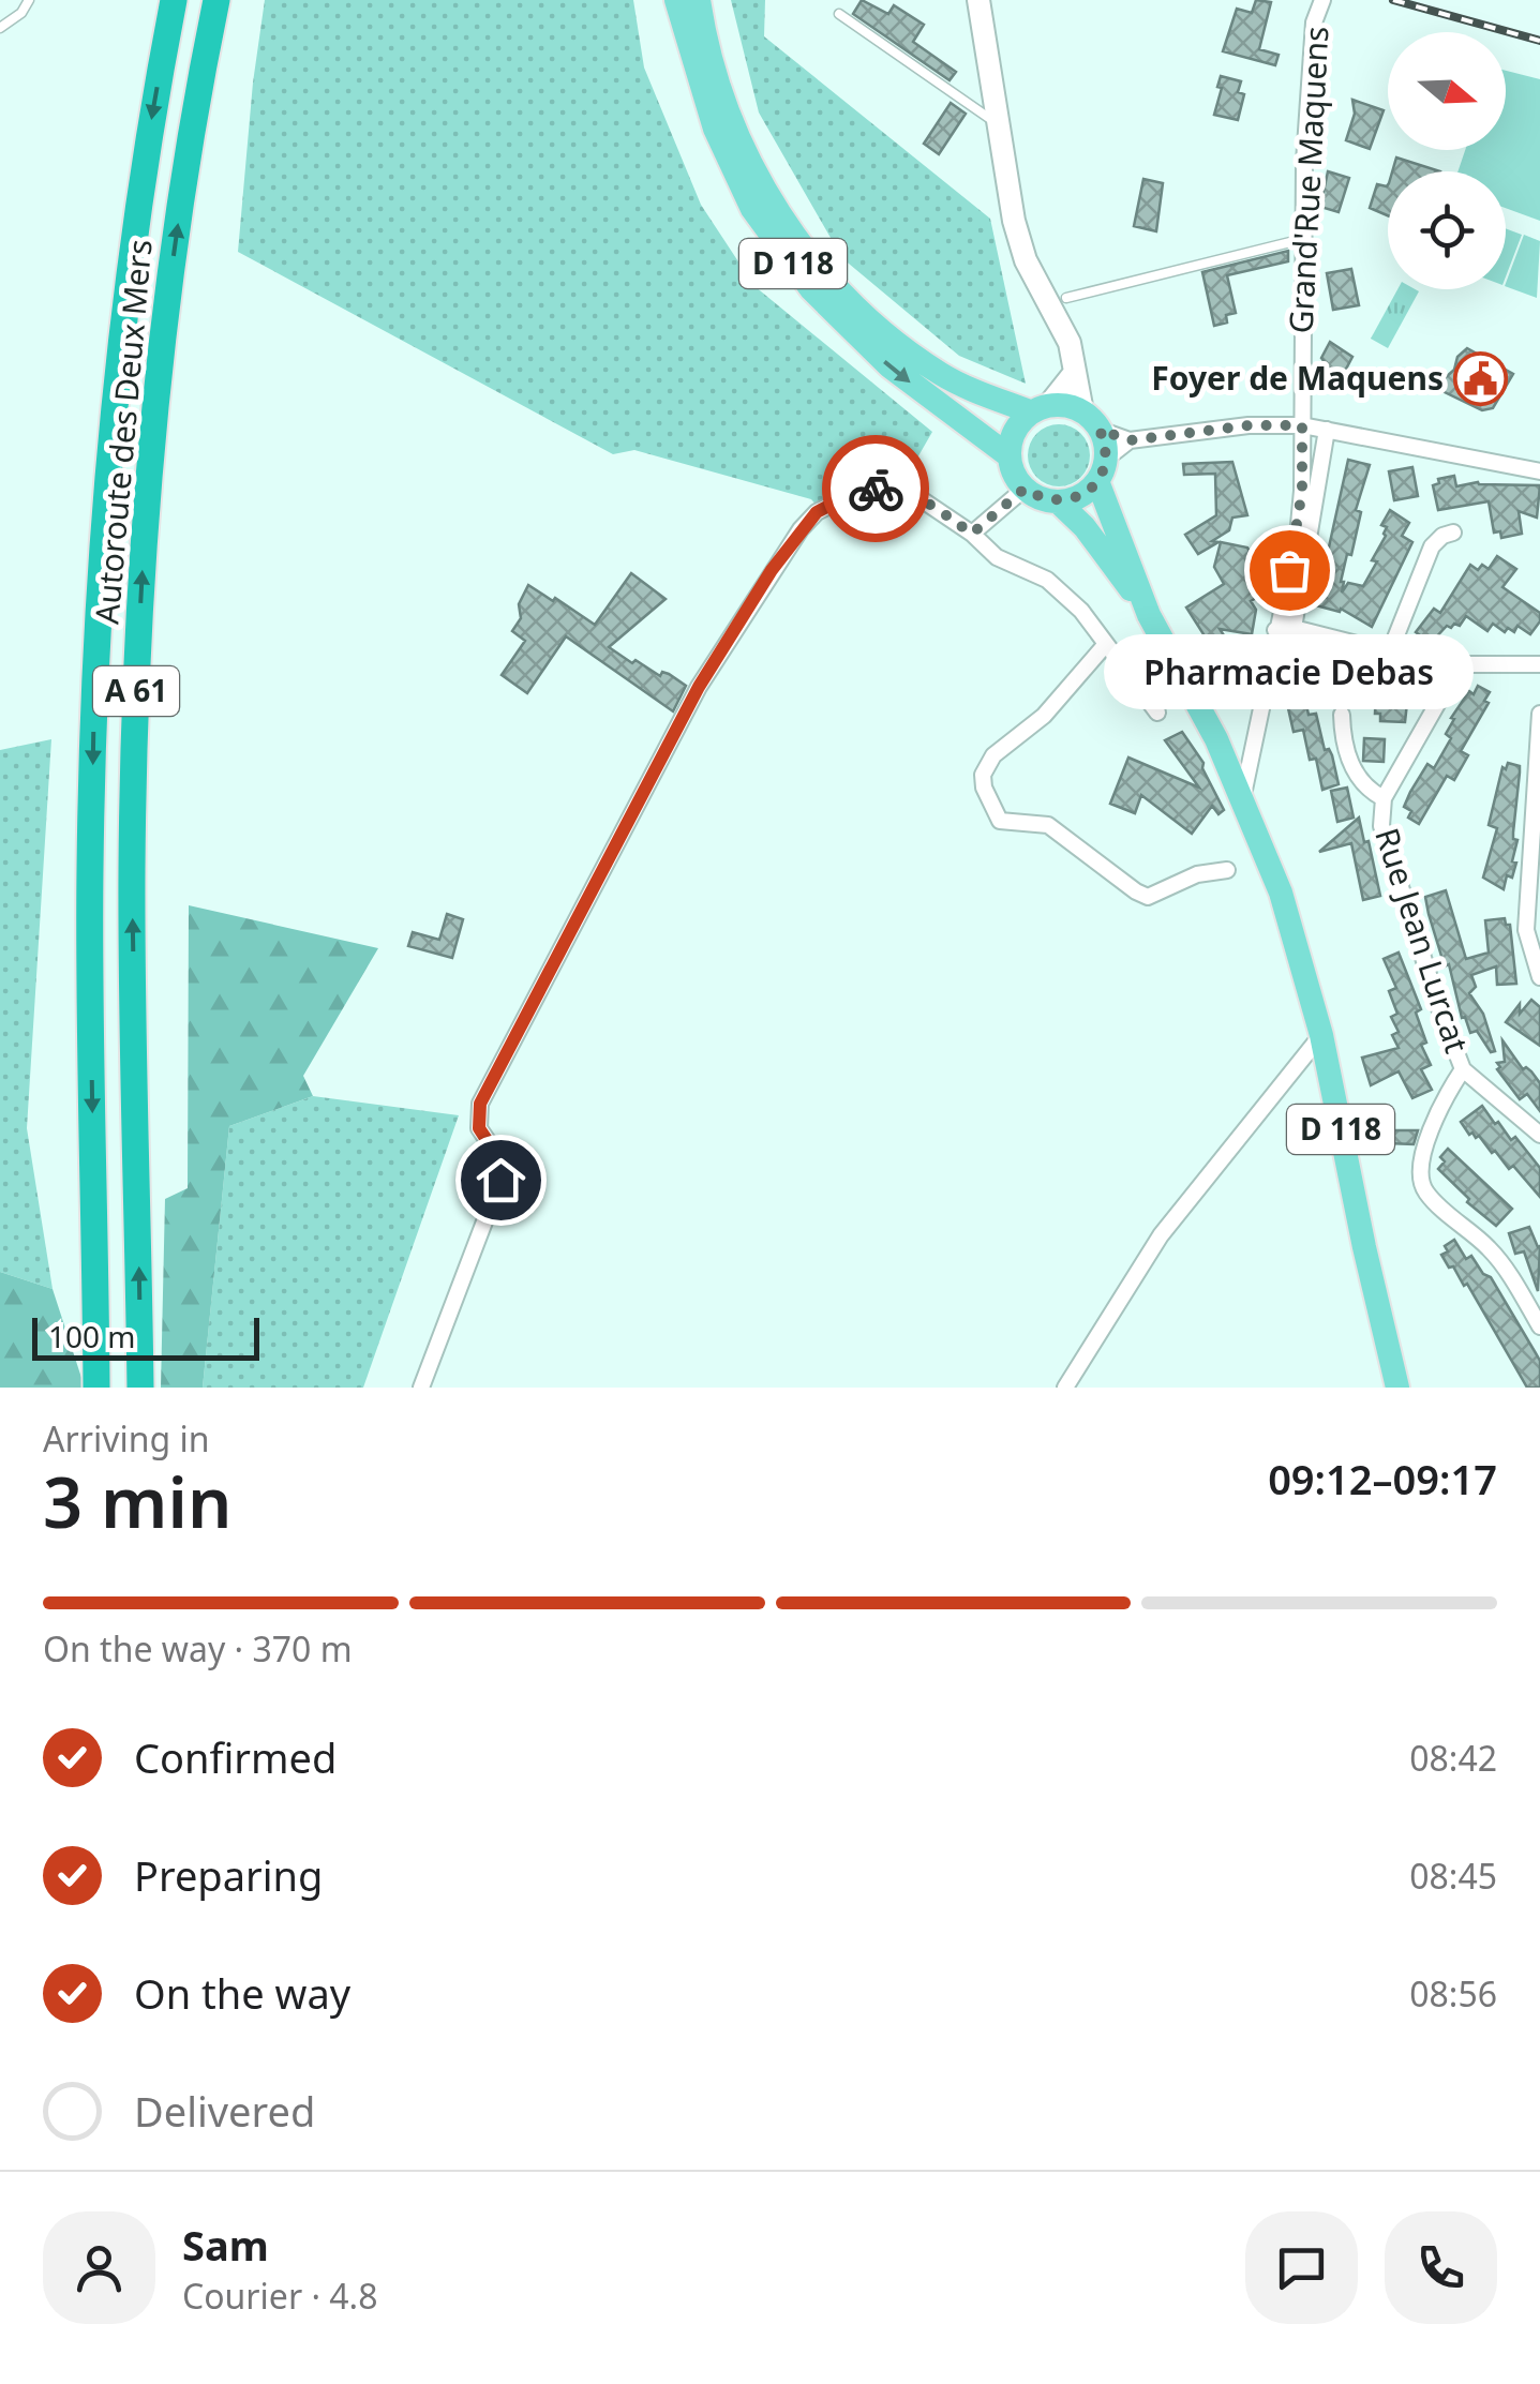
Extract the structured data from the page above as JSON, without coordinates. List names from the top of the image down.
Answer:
{
  "streets": {
    "highway": ["Autoroute des Deux Mers", "A 61"],
    "main road": ["D 118"],
    "street": ["Grand'Rue Maquens", "Rue Jean Lurcat"]
  },
  "crossings": [
    ["Grand'Rue Maquens", "D 118"]
  ],
  "places": {
    "public building": ["Foyer de Maquens"],
    "other": ["Pharmacie Debas"]
  },
  "scale_bar": "100 m",
  "north": "right",
  "page": {
    "bubble": "Pharmacie Debas",
    "scale": "100 m",
    "heading": ["3 min", "Arriving in", "09:12–09:17"],
    "panel": ["Sam", "Courier · 4.8"],
    "bar": "On the way · 370 m",
    "list": [
      ["Confirmed", "08:42"],
      ["Preparing", "08:45"],
      ["On the way", "08:56"],
      "Delivered"
    ]
  }
}
